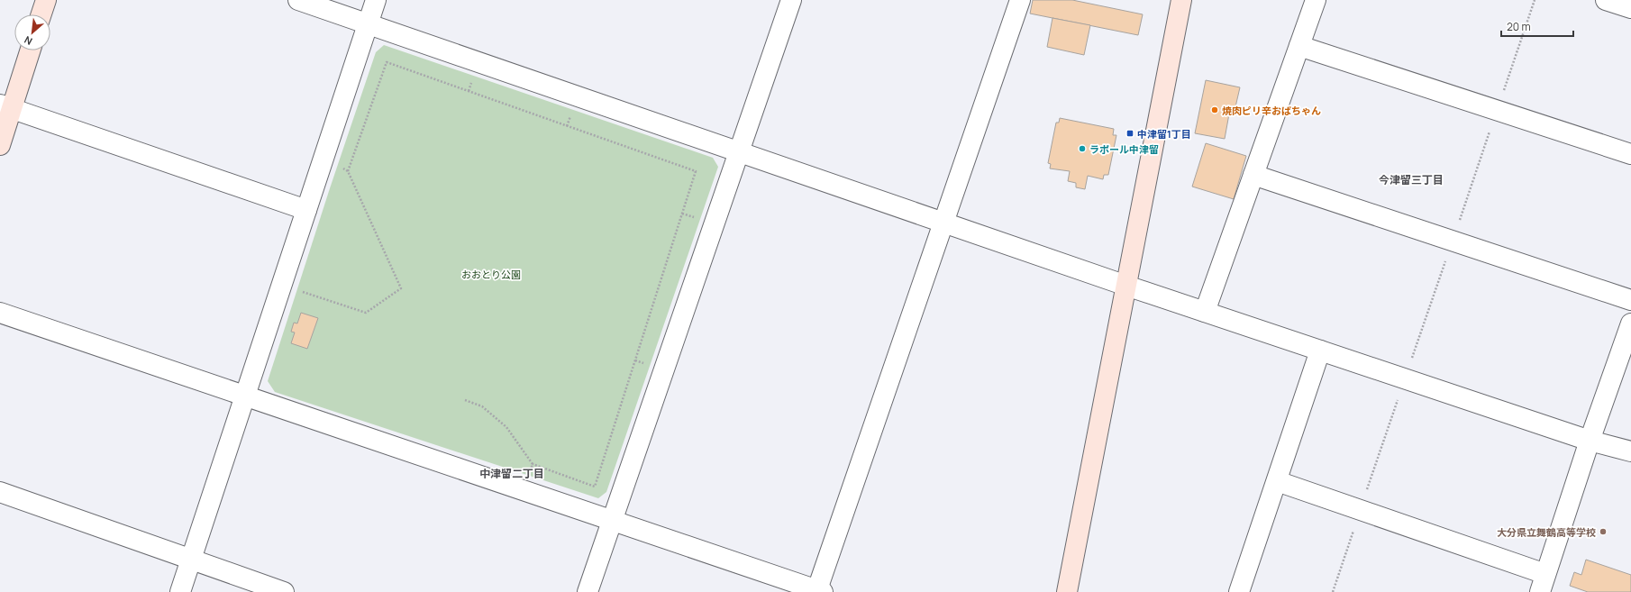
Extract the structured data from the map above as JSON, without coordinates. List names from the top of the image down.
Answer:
{
  "districts": ["今津留三丁目", "中津留二丁目"],
  "parks": ["おおとり公園"],
  "places": {
    "other": ["焼肉ピリ辛おばちゃん", "ラポール中津留", "大分県立舞鶴高等学校"],
    "transit": ["中津留1丁目"]
  },
  "scale_bar": "20 m",
  "north": "bottom left"
}
